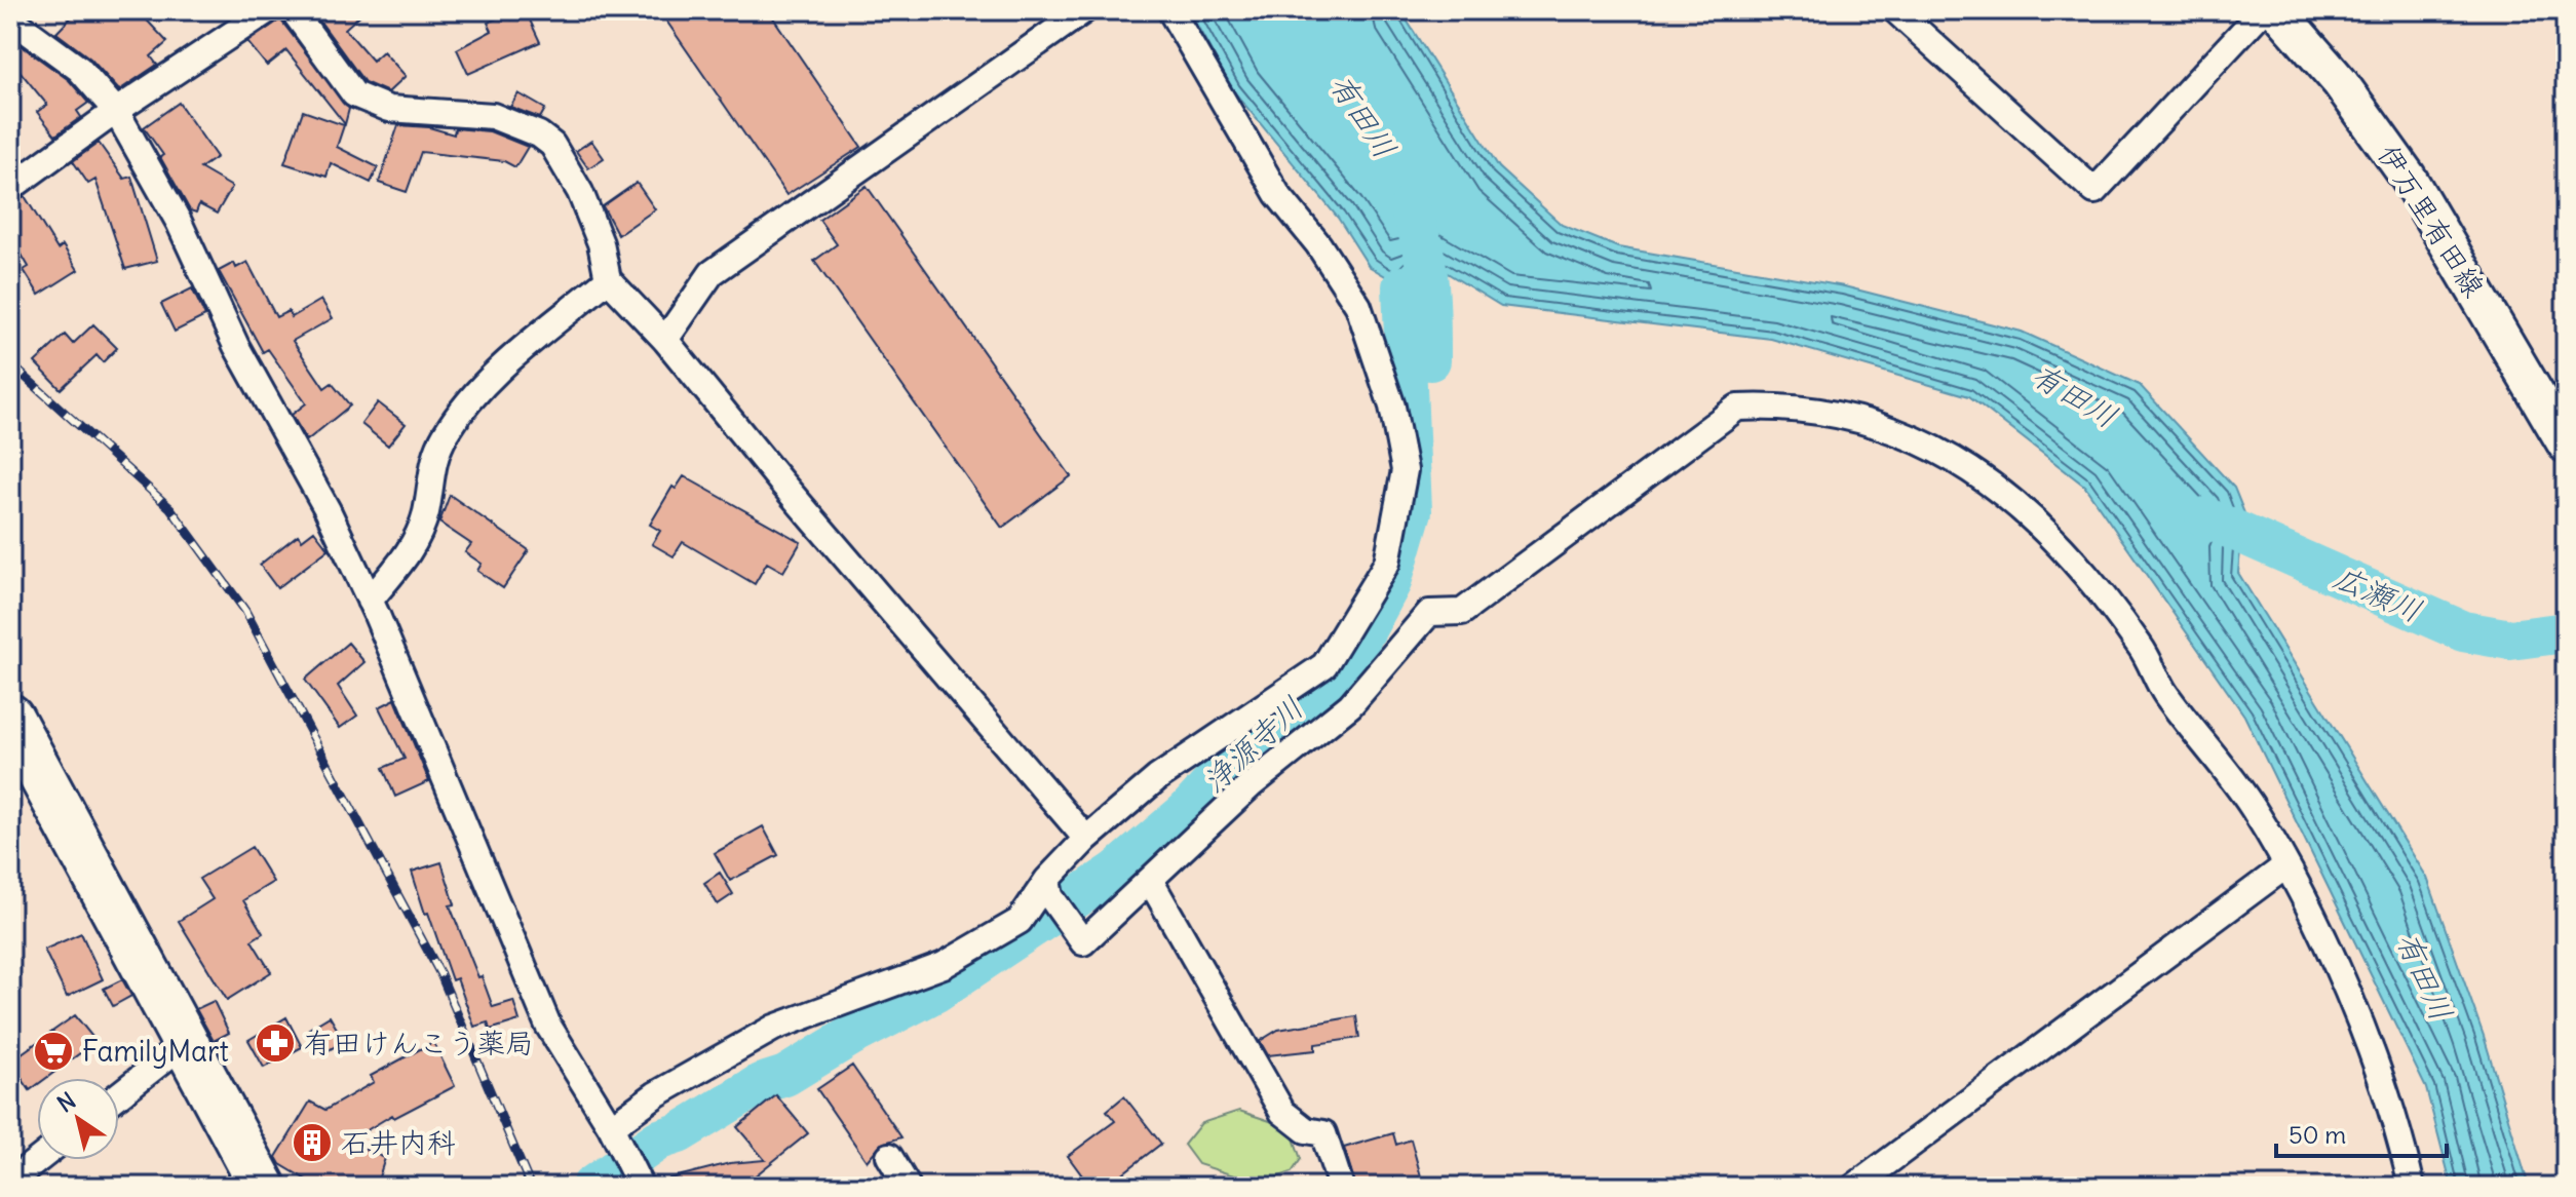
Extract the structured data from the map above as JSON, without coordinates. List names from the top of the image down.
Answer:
{
  "streets": {
    "main road": ["伊万里有田線"]
  },
  "water": ["有田川", "広瀬川", "浄源寺川"],
  "places": {
    "pharmacy": ["有田けんこう薬局"],
    "supermarket": ["FamilyMart"],
    "building": ["石井内科"]
  },
  "scale_bar": "50 m",
  "north": "top left"
}
